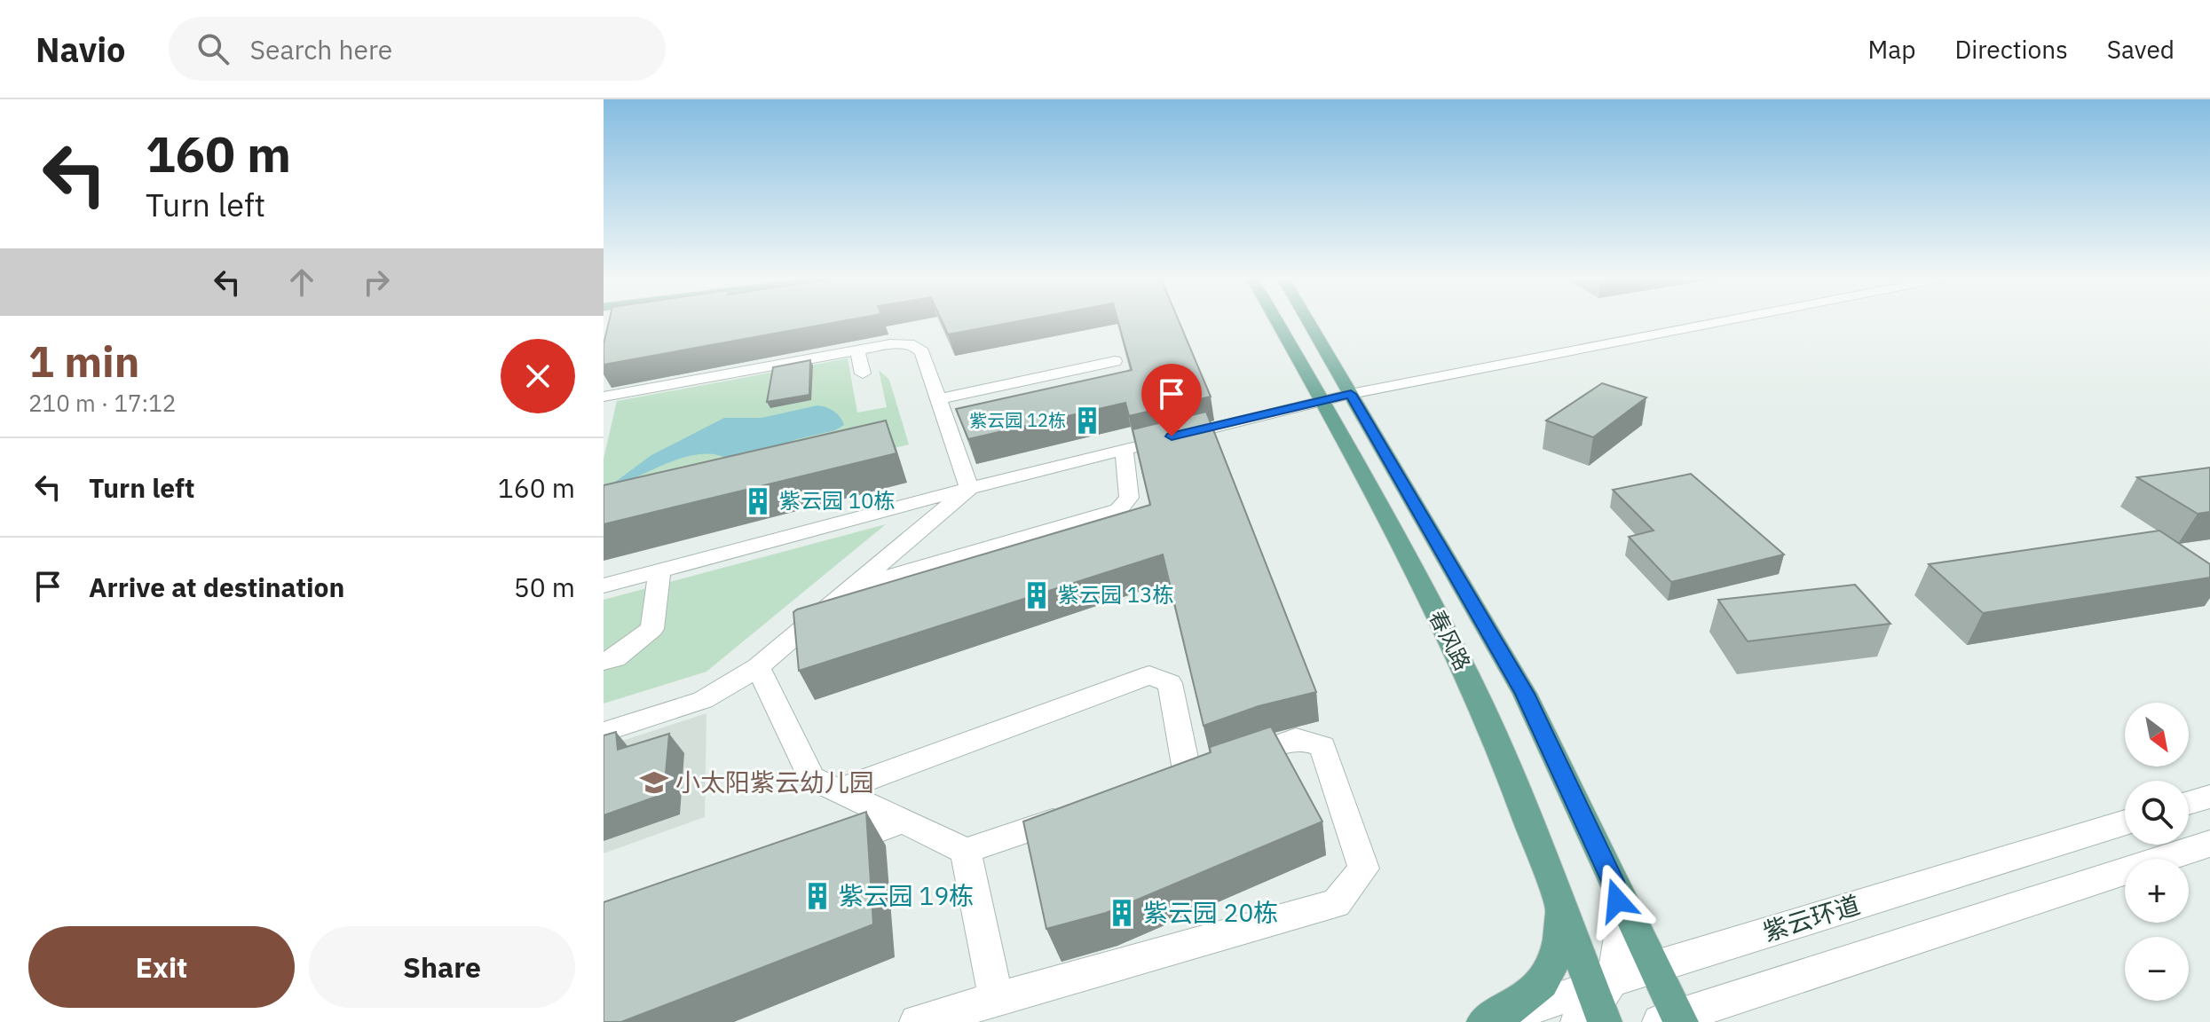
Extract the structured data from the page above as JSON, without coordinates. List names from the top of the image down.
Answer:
{
  "streets": {
    "main road": ["春风路"],
    "street": ["紫云环道"]
  },
  "crossings": [
    ["春风路", "紫云环道"]
  ],
  "places": {
    "building": [
      "紫云园 12栋",
      "紫云园 10栋",
      "紫云园 13栋",
      "紫云园 19栋",
      "紫云园 20栋"
    ],
    "school or university": ["小太阳紫云幼儿园"]
  },
  "north": "bottom right",
  "page": {
    "header": "Navio",
    "search": "Search here",
    "nav": ["Map", "Directions", "Saved"],
    "turn": ["160 m", "Turn left"],
    "heading": ["1 min", "210 m · 17:12"],
    "list": [
      {
        "name": "Turn left",
        "value": "160 m"
      },
      {
        "name": "Arrive at destination",
        "value": "50 m"
      }
    ],
    "map_buttons": ["+", "−"],
    "buttons": ["Exit", "Share"]
  }
}
